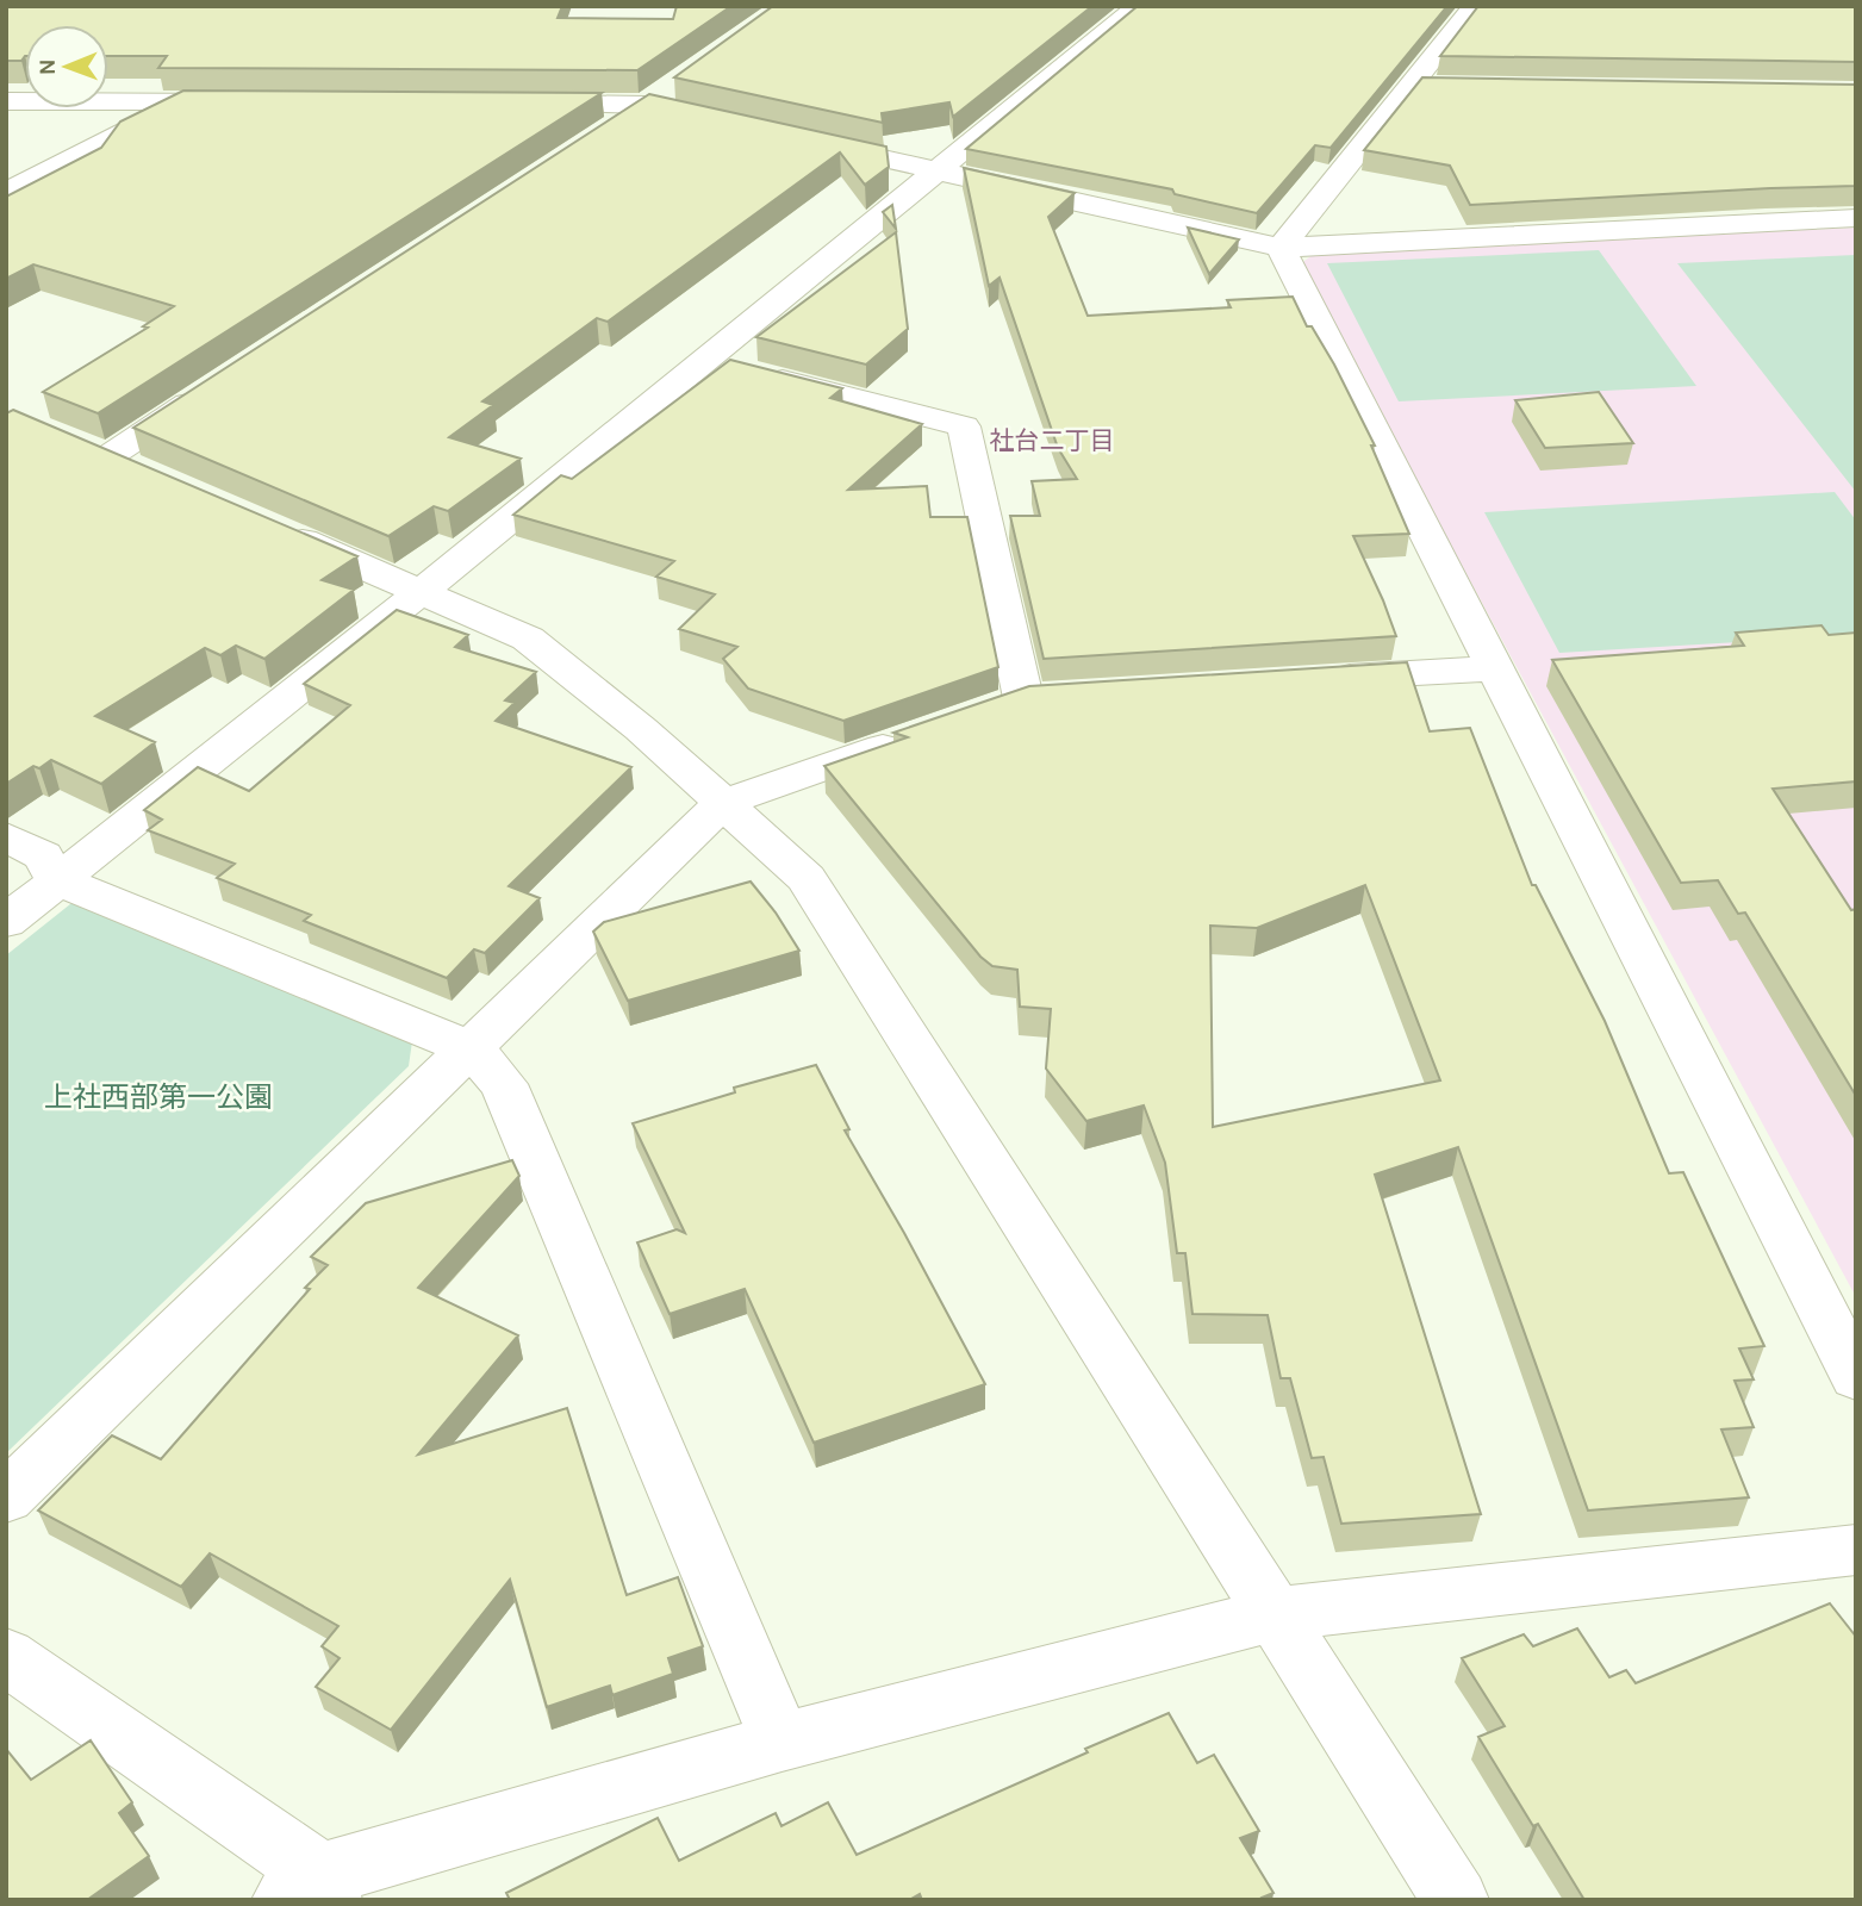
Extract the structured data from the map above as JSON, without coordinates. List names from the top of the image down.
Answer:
{
  "districts": ["社台二丁目"],
  "parks": ["上社西部第一公園"],
  "north": "left"
}
